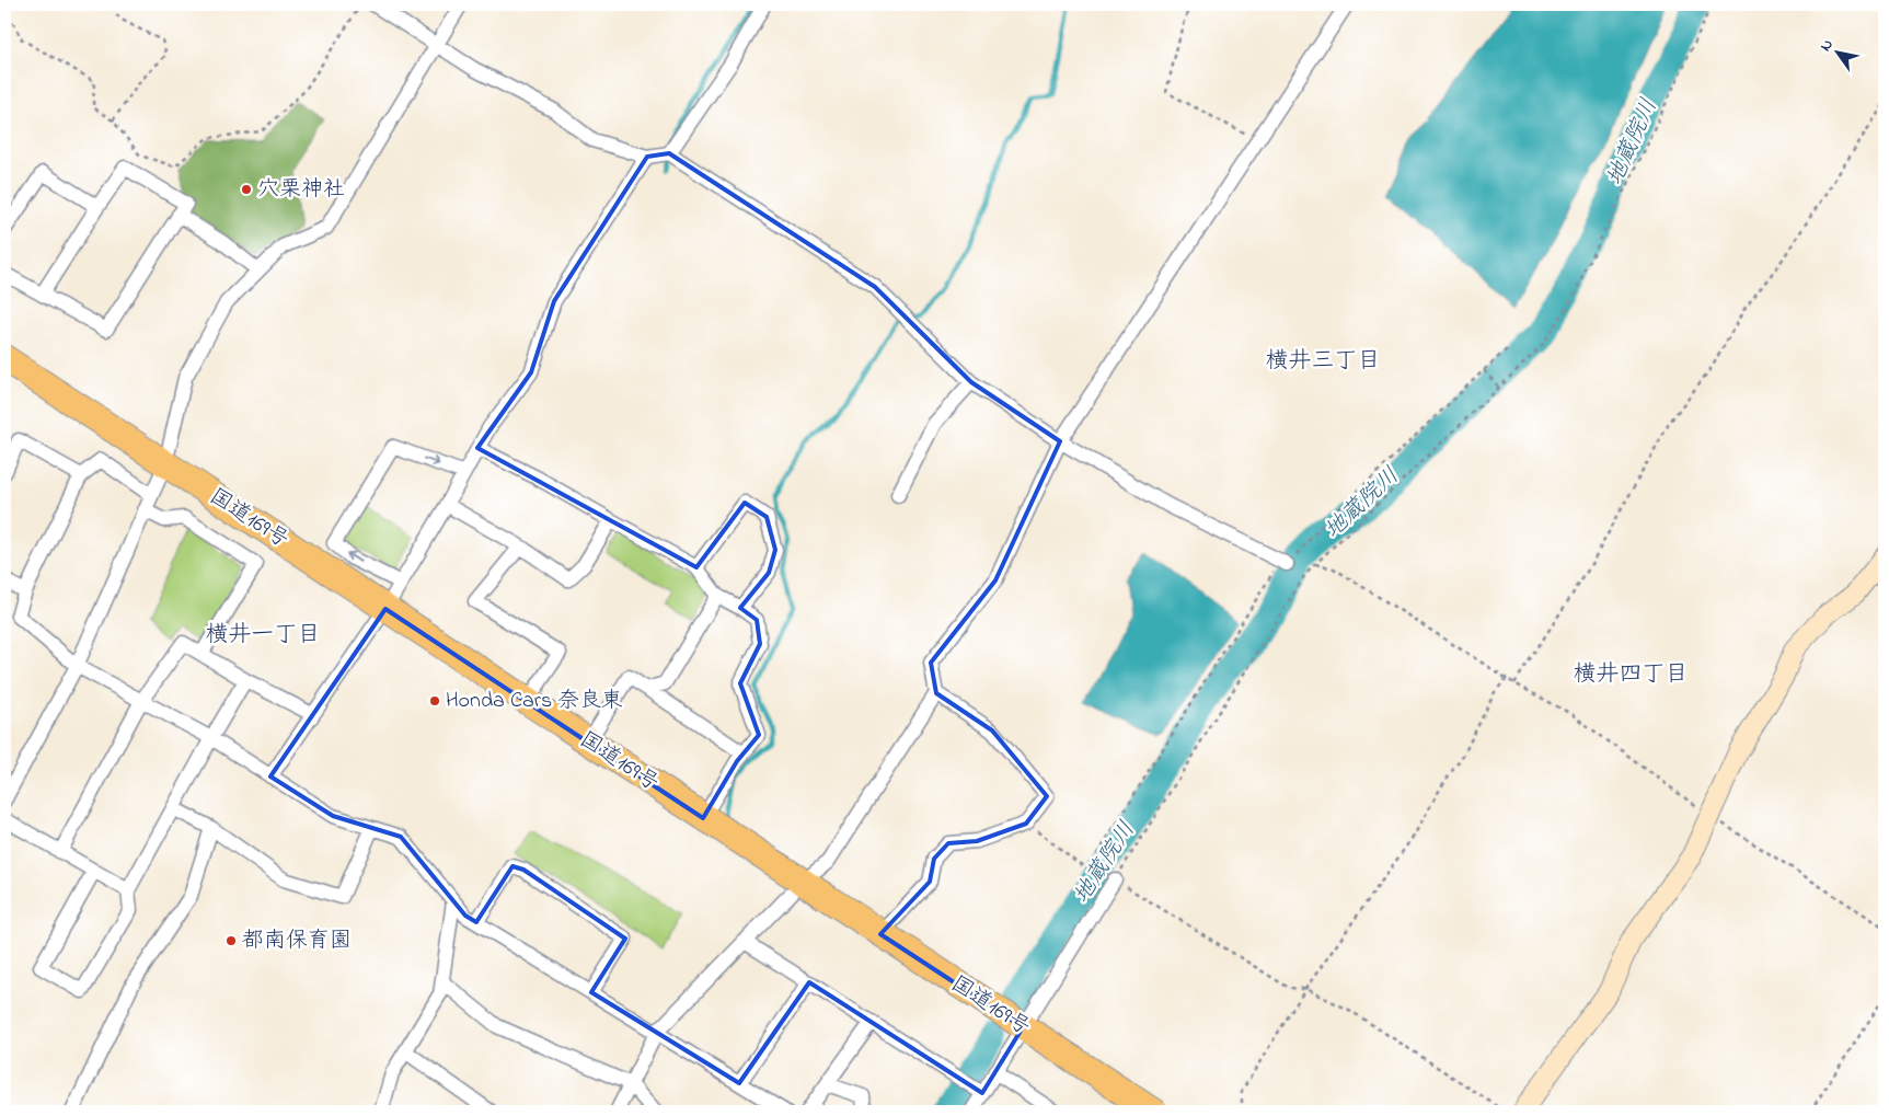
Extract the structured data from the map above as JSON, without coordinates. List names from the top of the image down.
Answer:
{
  "streets": {
    "highway": ["国道169号"]
  },
  "districts": ["横井三丁目", "横井一丁目", "横井四丁目"],
  "water": ["地蔵院川"],
  "places": ["穴栗神社", "Honda Cars 奈良東", "都南保育園"],
  "north": "top left"
}
